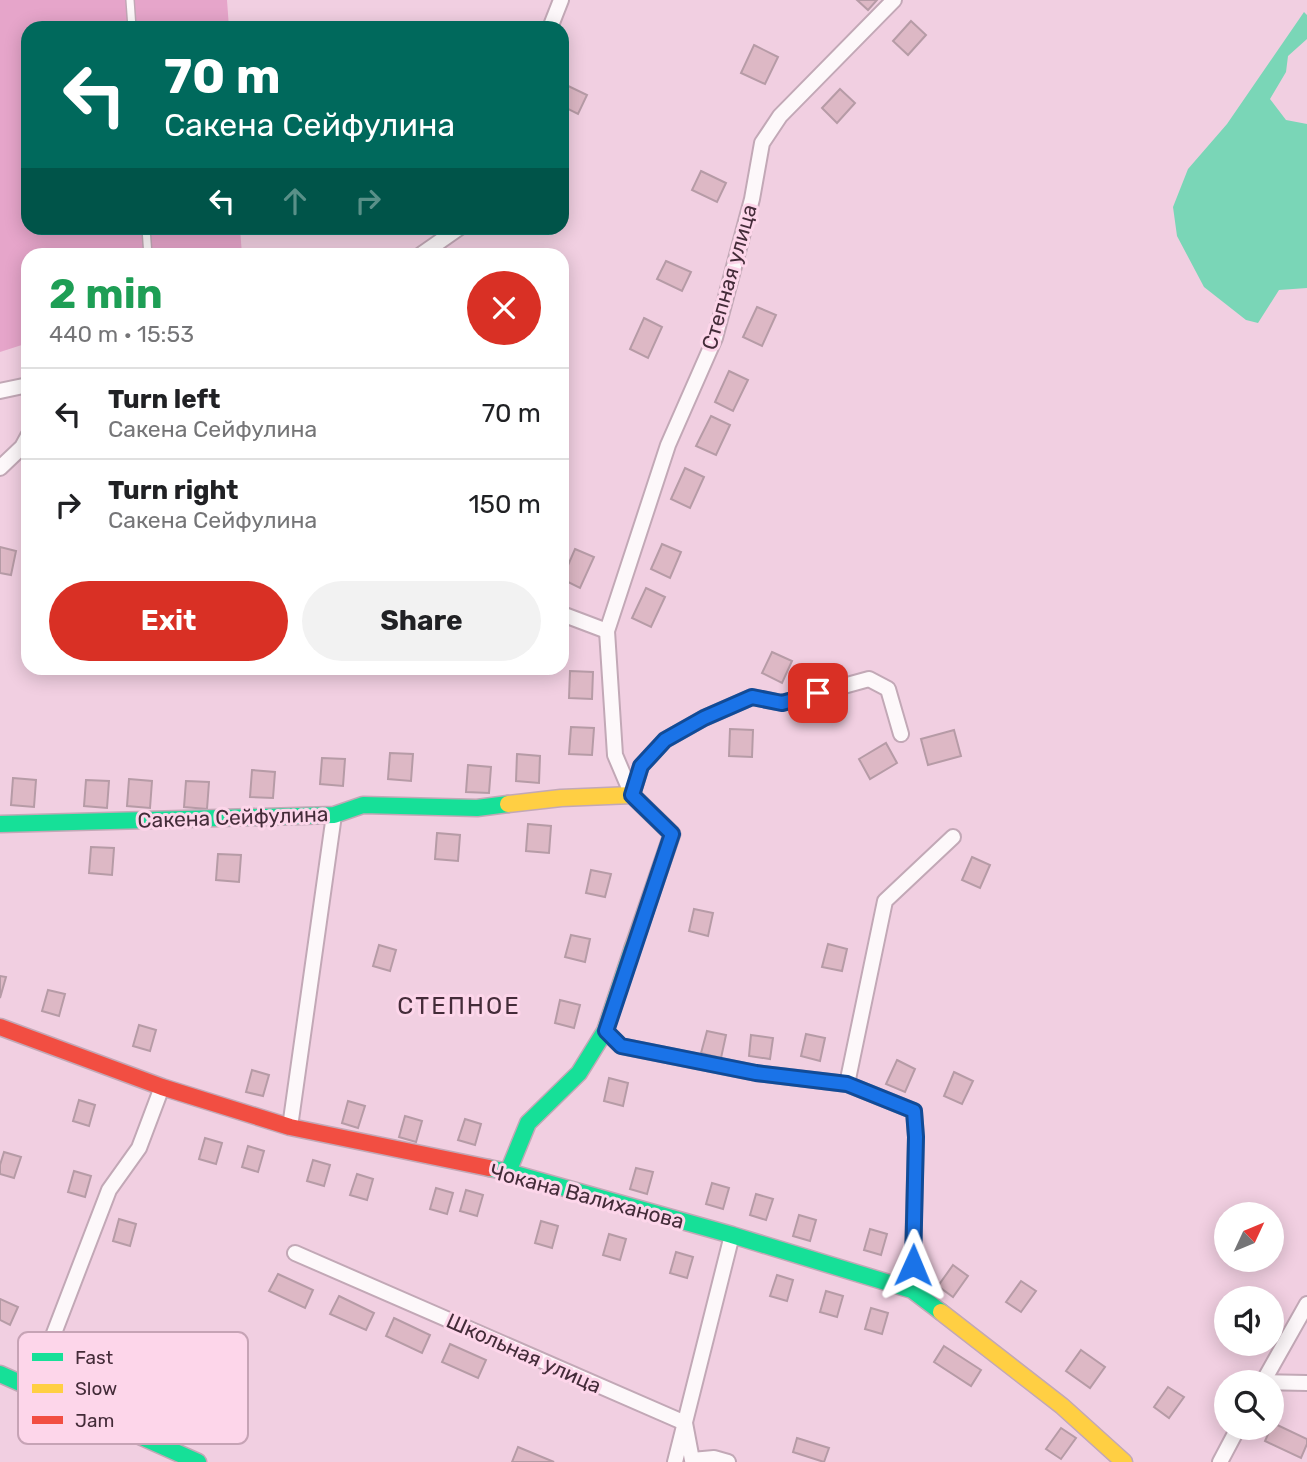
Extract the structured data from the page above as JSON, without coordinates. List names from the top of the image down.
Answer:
{
  "streets": {
    "street": [
      "Степная улица",
      "Сакена Сейфулина",
      "Чокана Валиханова",
      "Школьная улица"
    ]
  },
  "crossings": [
    ["Степная улица", "Сакена Сейфулина"]
  ],
  "districts": ["СТЕПНОЕ"],
  "legend": ["Fast", "Slow", "Jam"],
  "north": "top right",
  "page": {
    "turn": ["70 m", "Сакена Сейфулина"],
    "heading": ["2 min", "440 m · 15:53"],
    "list": [
      {
        "name": "Turn left",
        "note": "Сакена Сейфулина",
        "value": "70 m"
      },
      {
        "name": "Turn right",
        "note": "Сакена Сейфулина",
        "value": "150 m"
      }
    ],
    "buttons": ["Exit", "Share"]
  }
}
